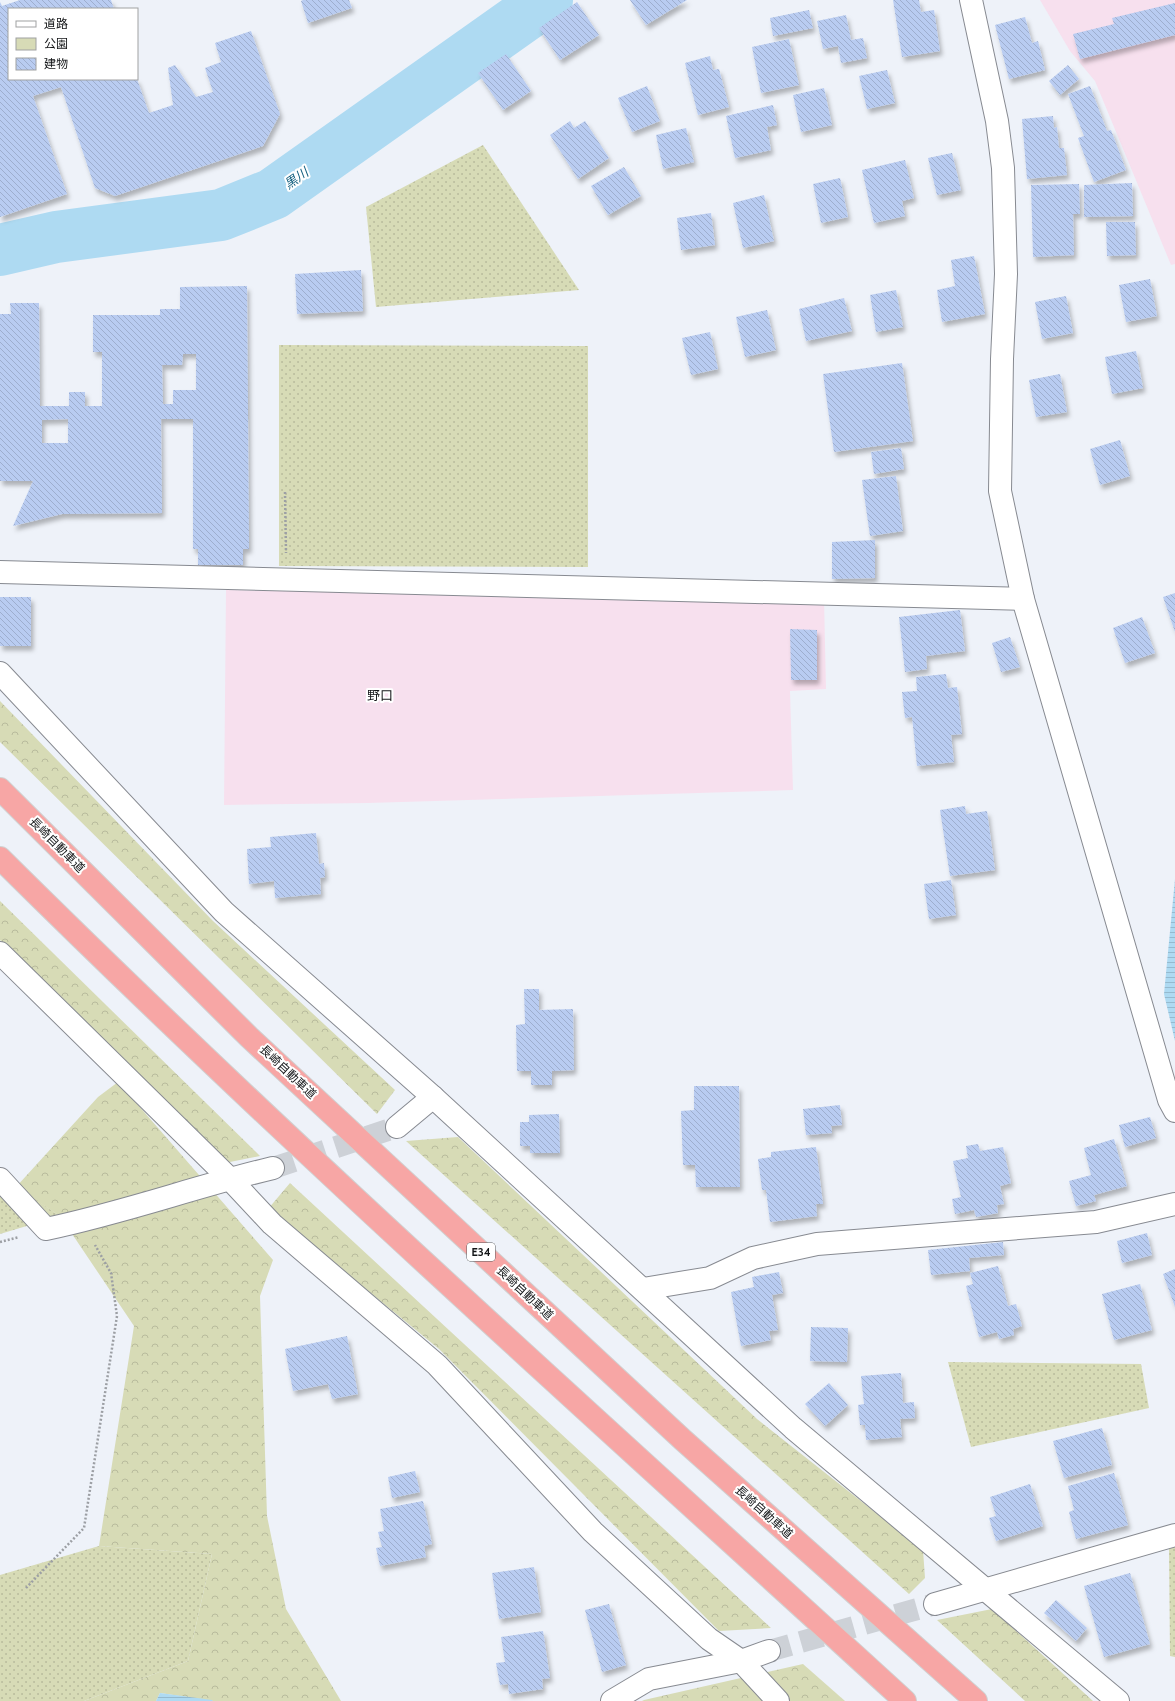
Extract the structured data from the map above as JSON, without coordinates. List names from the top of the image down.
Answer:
{
  "streets": {
    "highway": ["長崎自動車道", "E34"]
  },
  "districts": ["野口"],
  "water": ["黒川"],
  "legend": ["道路", "公園", "建物"]
}
